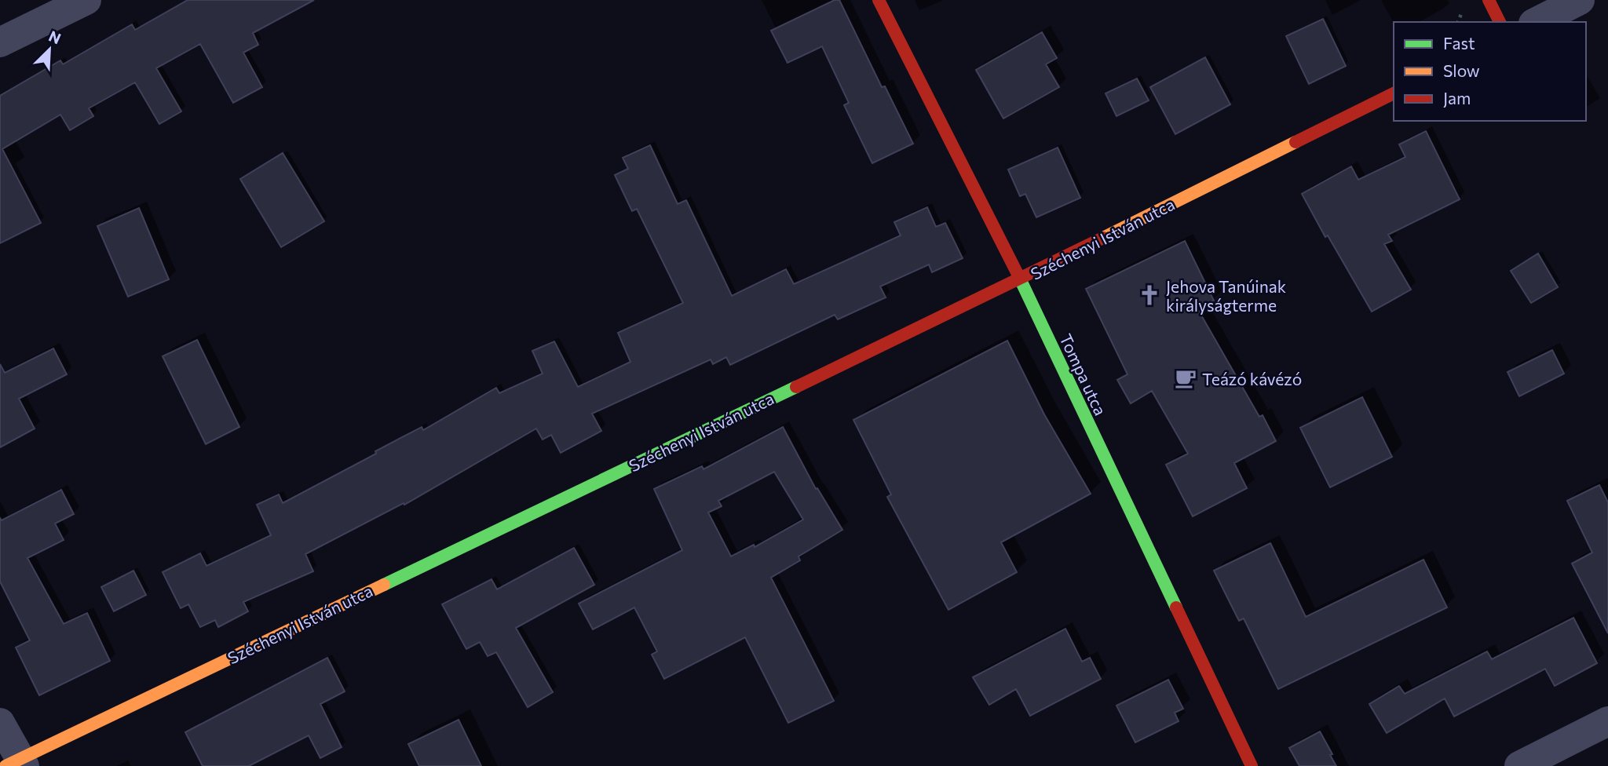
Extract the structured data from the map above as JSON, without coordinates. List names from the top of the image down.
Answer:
{
  "streets": {
    "street": ["Széchenyi István utca", "Tompa utca"]
  },
  "crossings": [
    ["Széchenyi István utca", "Tompa utca"]
  ],
  "places": {
    "church": ["Jehova Tanúinak királyságterme"],
    "cafe": ["Teázó kávézó"]
  },
  "legend": ["Fast", "Slow", "Jam"],
  "north": "top right"
}
